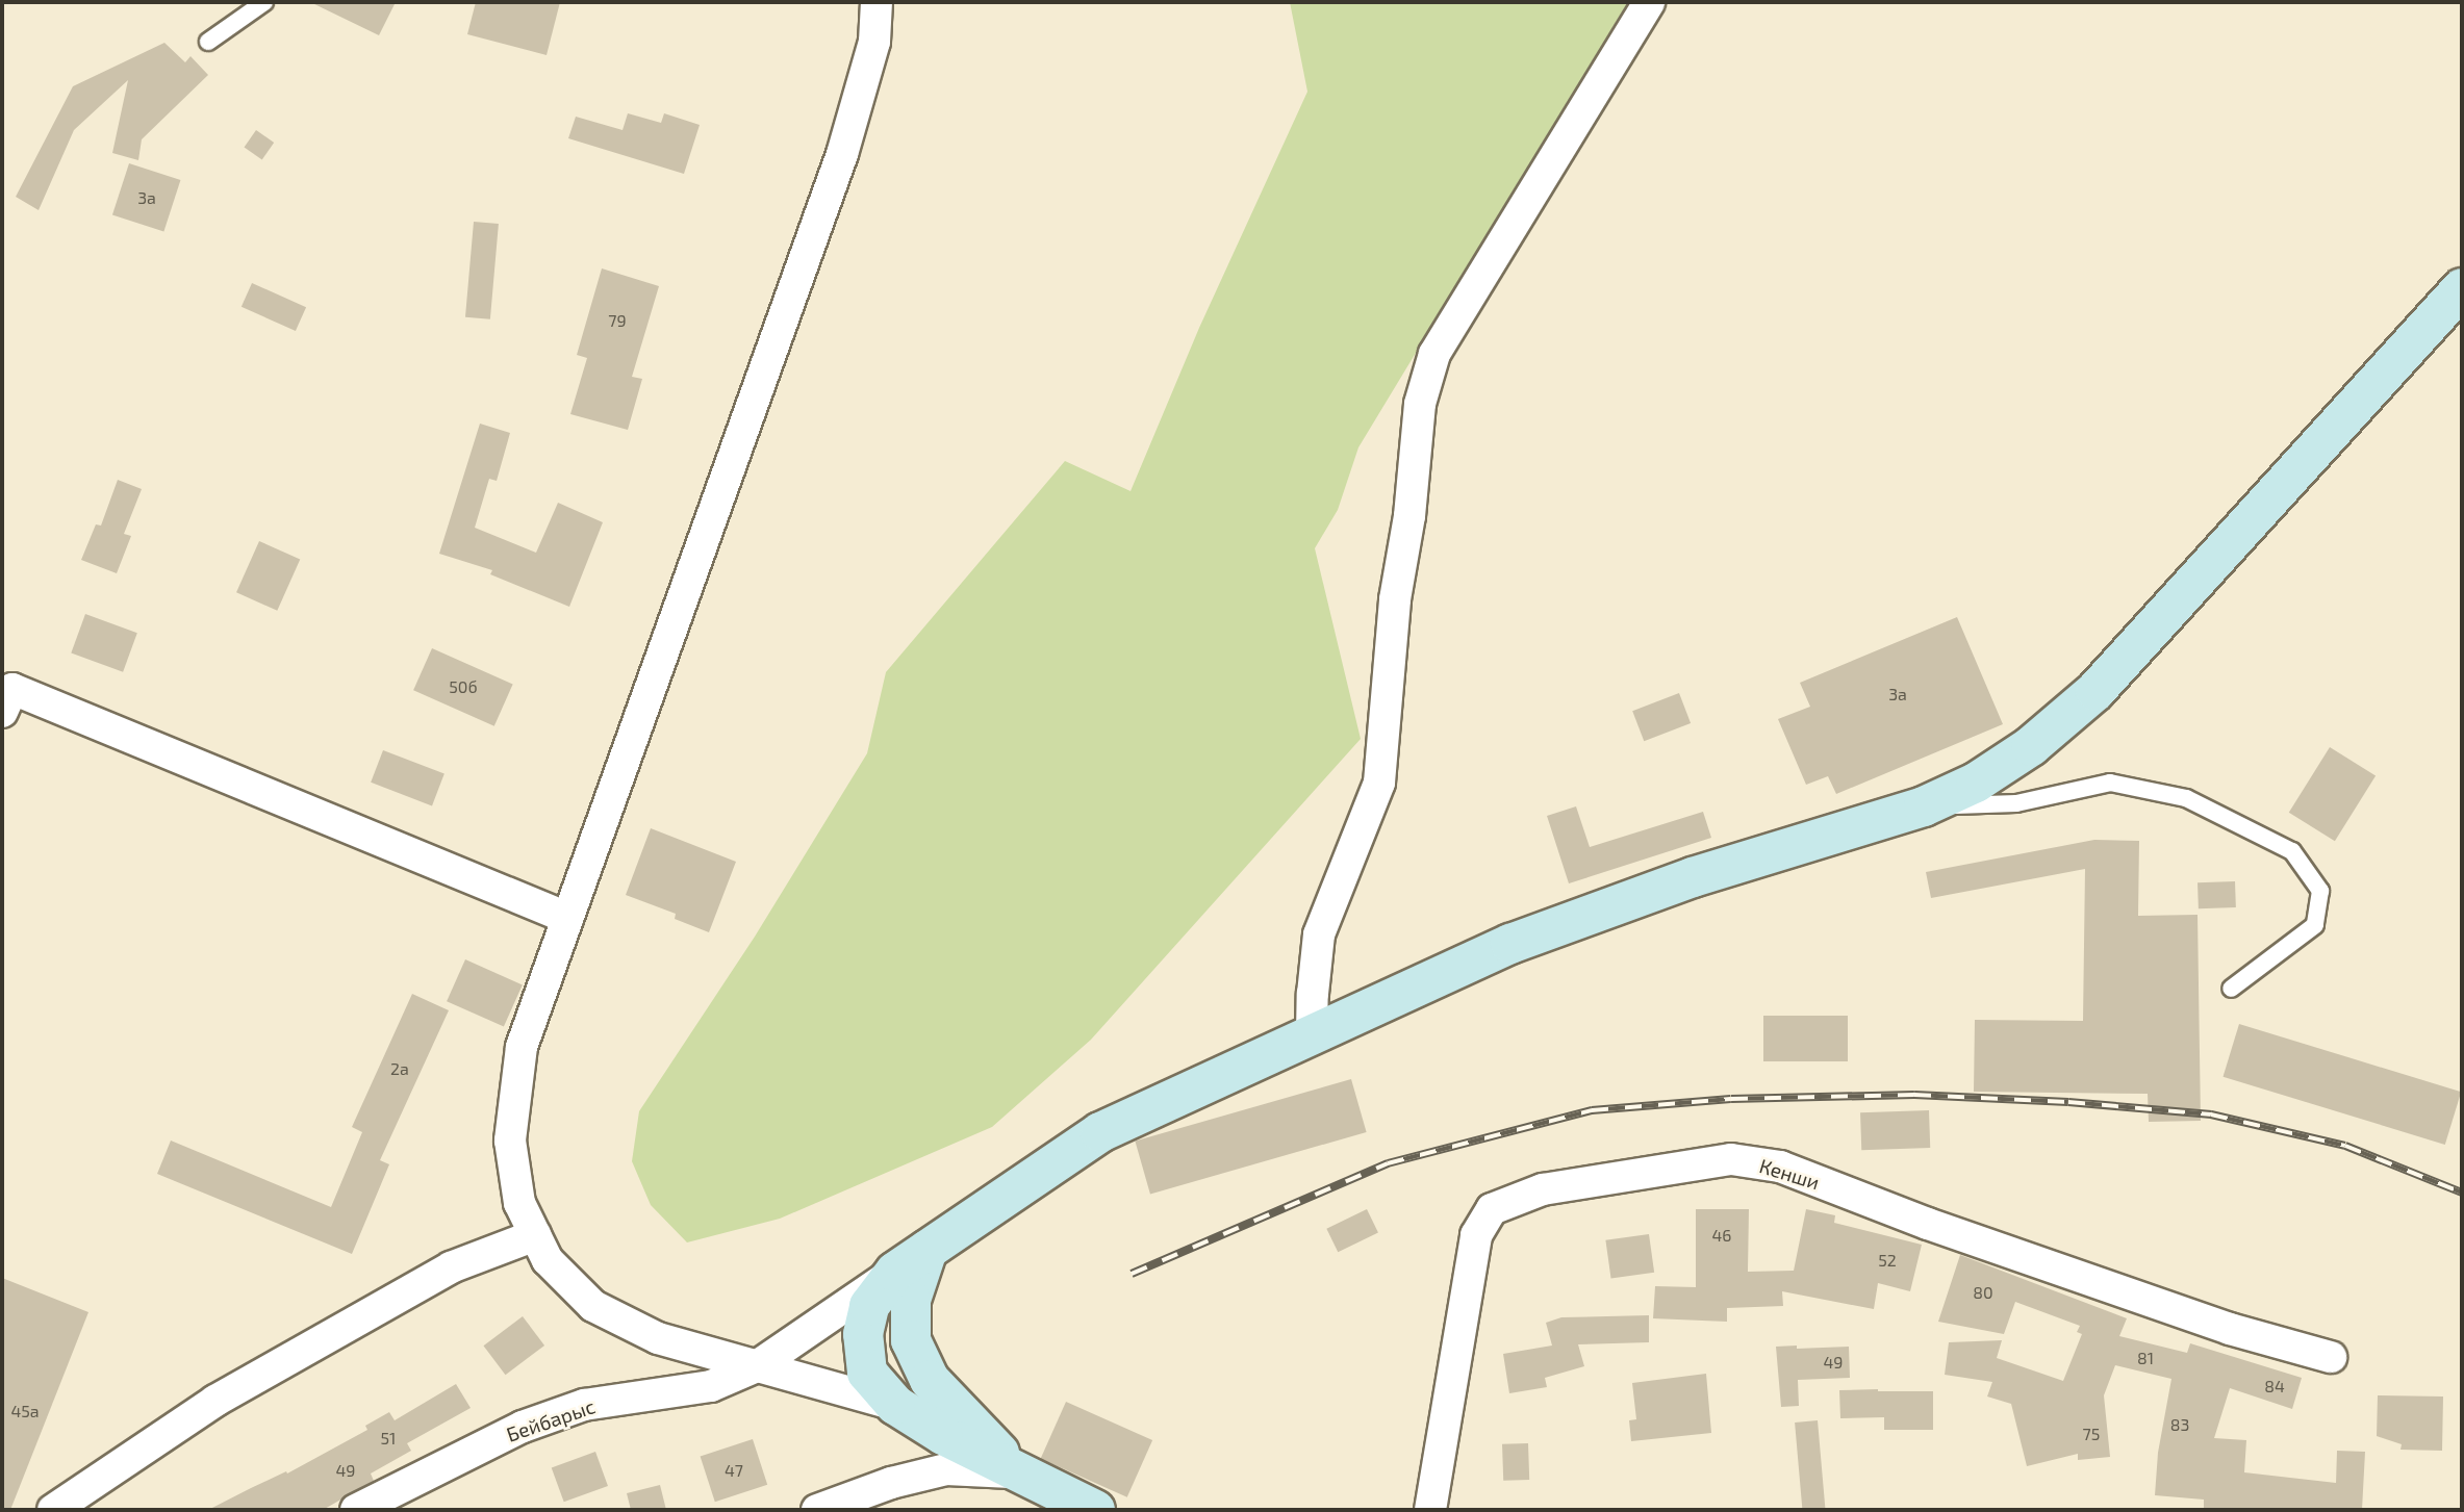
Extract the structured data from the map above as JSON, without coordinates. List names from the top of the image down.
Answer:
{
  "streets": {
    "street": ["Кенши", "Бейбарыс"]
  },
  "house_numbers": [
    "3а",
    "79",
    "50б",
    "3а",
    "2а",
    "46",
    "52",
    "80",
    "81",
    "49",
    "84",
    "45а",
    "83",
    "75",
    "51",
    "49",
    "47"
  ]
}
